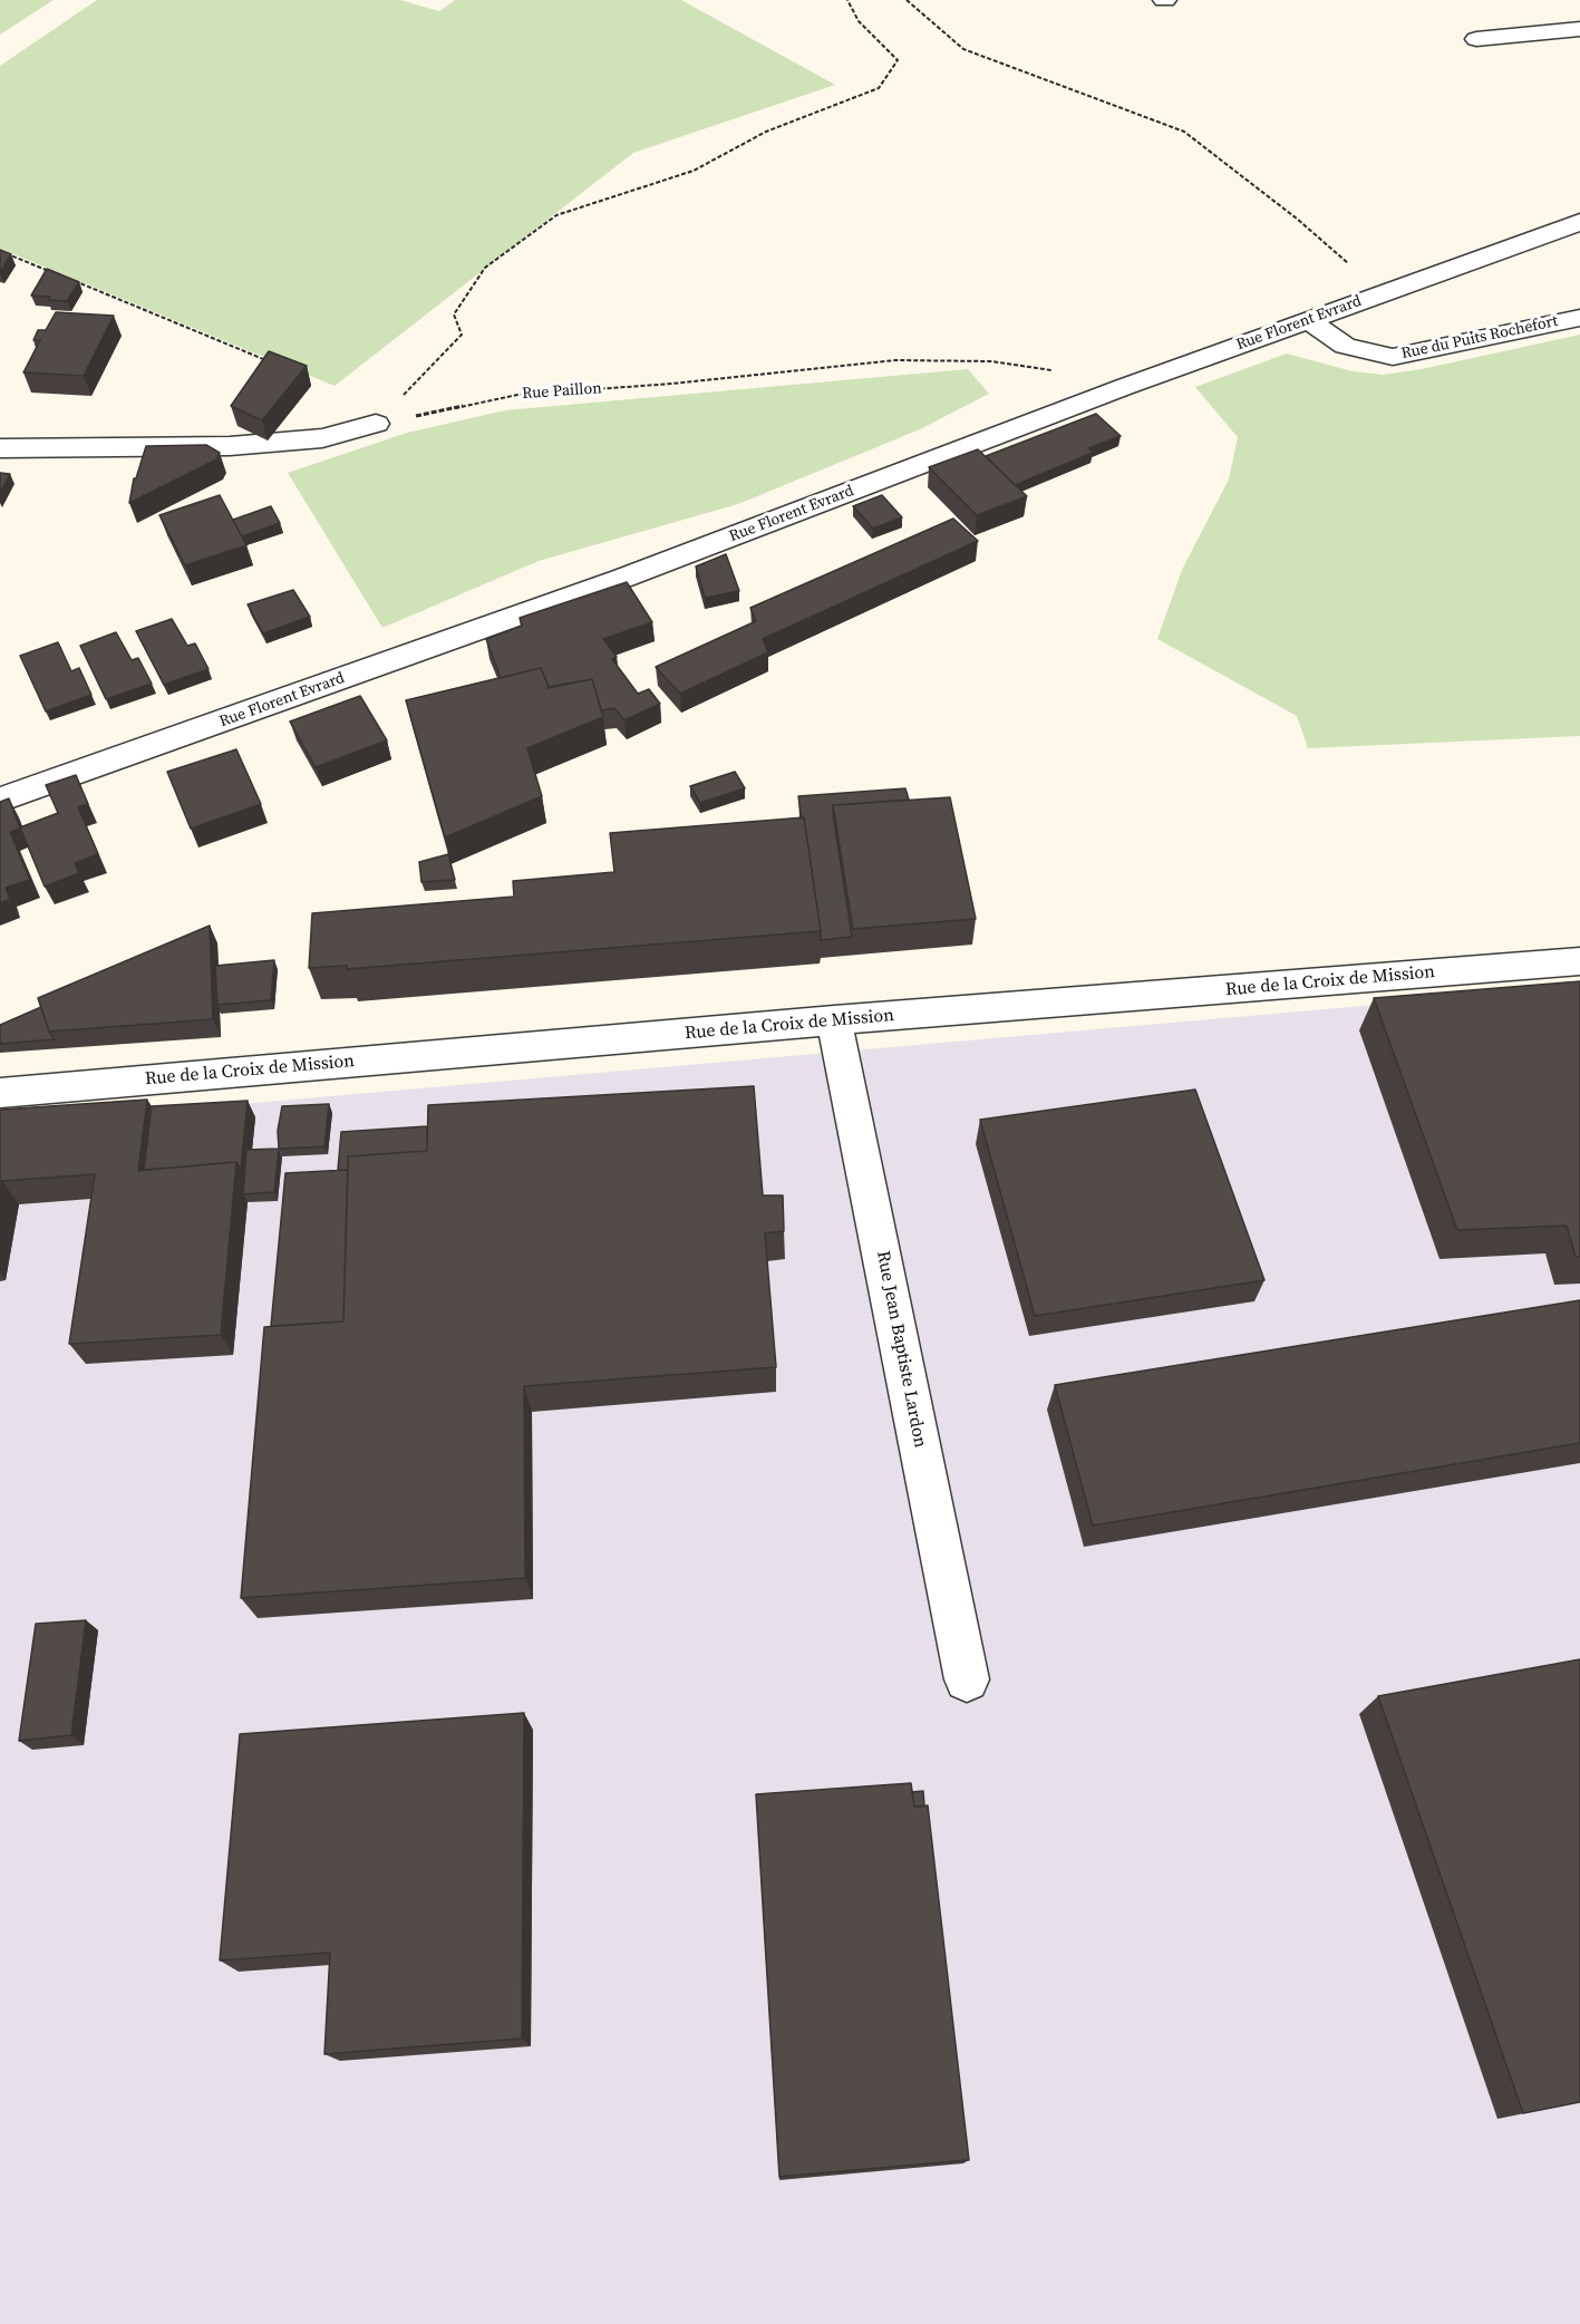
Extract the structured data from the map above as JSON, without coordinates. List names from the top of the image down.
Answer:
{
  "streets": {
    "street": [
      "Rue Florent Evrard",
      "Rue du Puits Rochefort",
      "Rue de la Croix de Mission",
      "Rue Jean Baptiste Lardon"
    ],
    "path": ["Rue Paillon"]
  },
  "crossings": [
    ["Rue Florent Evrard", "Rue du Puits Rochefort"],
    ["Rue Florent Evrard", "Rue Paillon"],
    ["Rue de la Croix de Mission", "Rue Jean Baptiste Lardon"]
  ]
}
